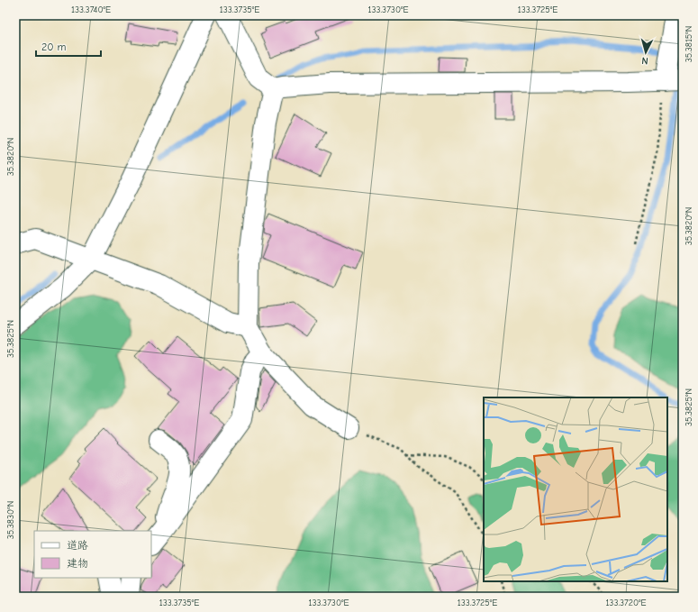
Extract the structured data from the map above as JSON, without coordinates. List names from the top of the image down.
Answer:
{
  "legend": ["道路", "建物"],
  "scale_bar": "20 m",
  "north": "bottom",
  "coordinates": [
    "133.3740°E",
    "133.3735°E",
    "133.3730°E",
    "133.3725°E",
    "35.3815°N",
    "35.3820°N",
    "35.3825°N",
    "35.3830°N",
    "133.3720°E"
  ]
}
